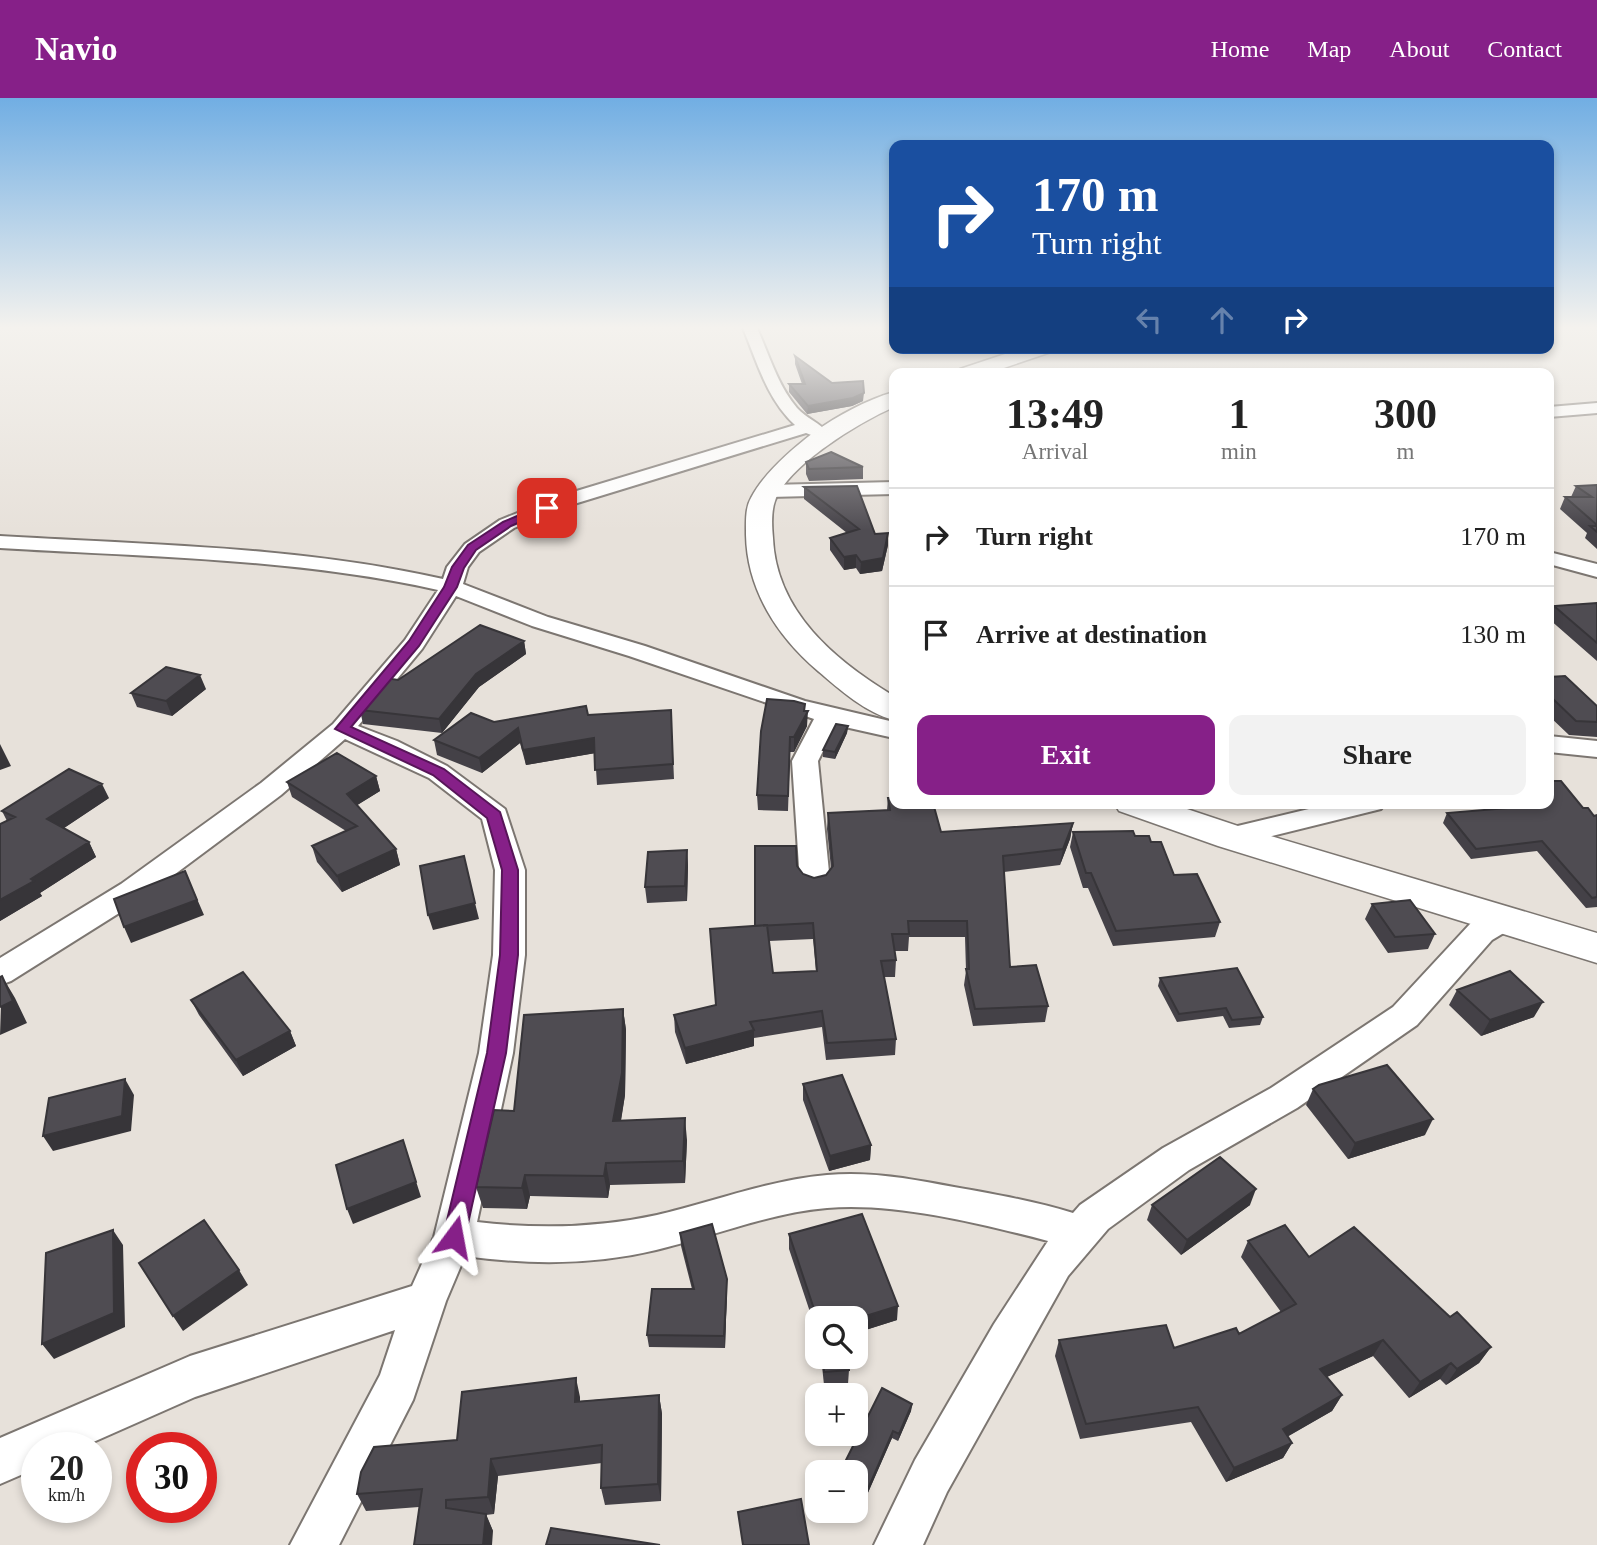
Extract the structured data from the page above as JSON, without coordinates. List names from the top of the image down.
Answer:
{
  "page": {
    "header": "Navio",
    "nav": [
      "Home",
      "Map",
      "About",
      "Contact"
    ],
    "turn": ["170 m", "Turn right"],
    "eta": [
      "13:49",
      "Arrival",
      "1",
      "min",
      "300",
      "m"
    ],
    "list": [
      {
        "name": "Turn right",
        "value": "170 m"
      },
      {
        "name": "Arrive at destination",
        "value": "130 m"
      }
    ],
    "buttons": ["Exit", "Share"],
    "map_buttons": ["+", "−"],
    "speed": "20 km/h",
    "limit": "30"
  }
}
